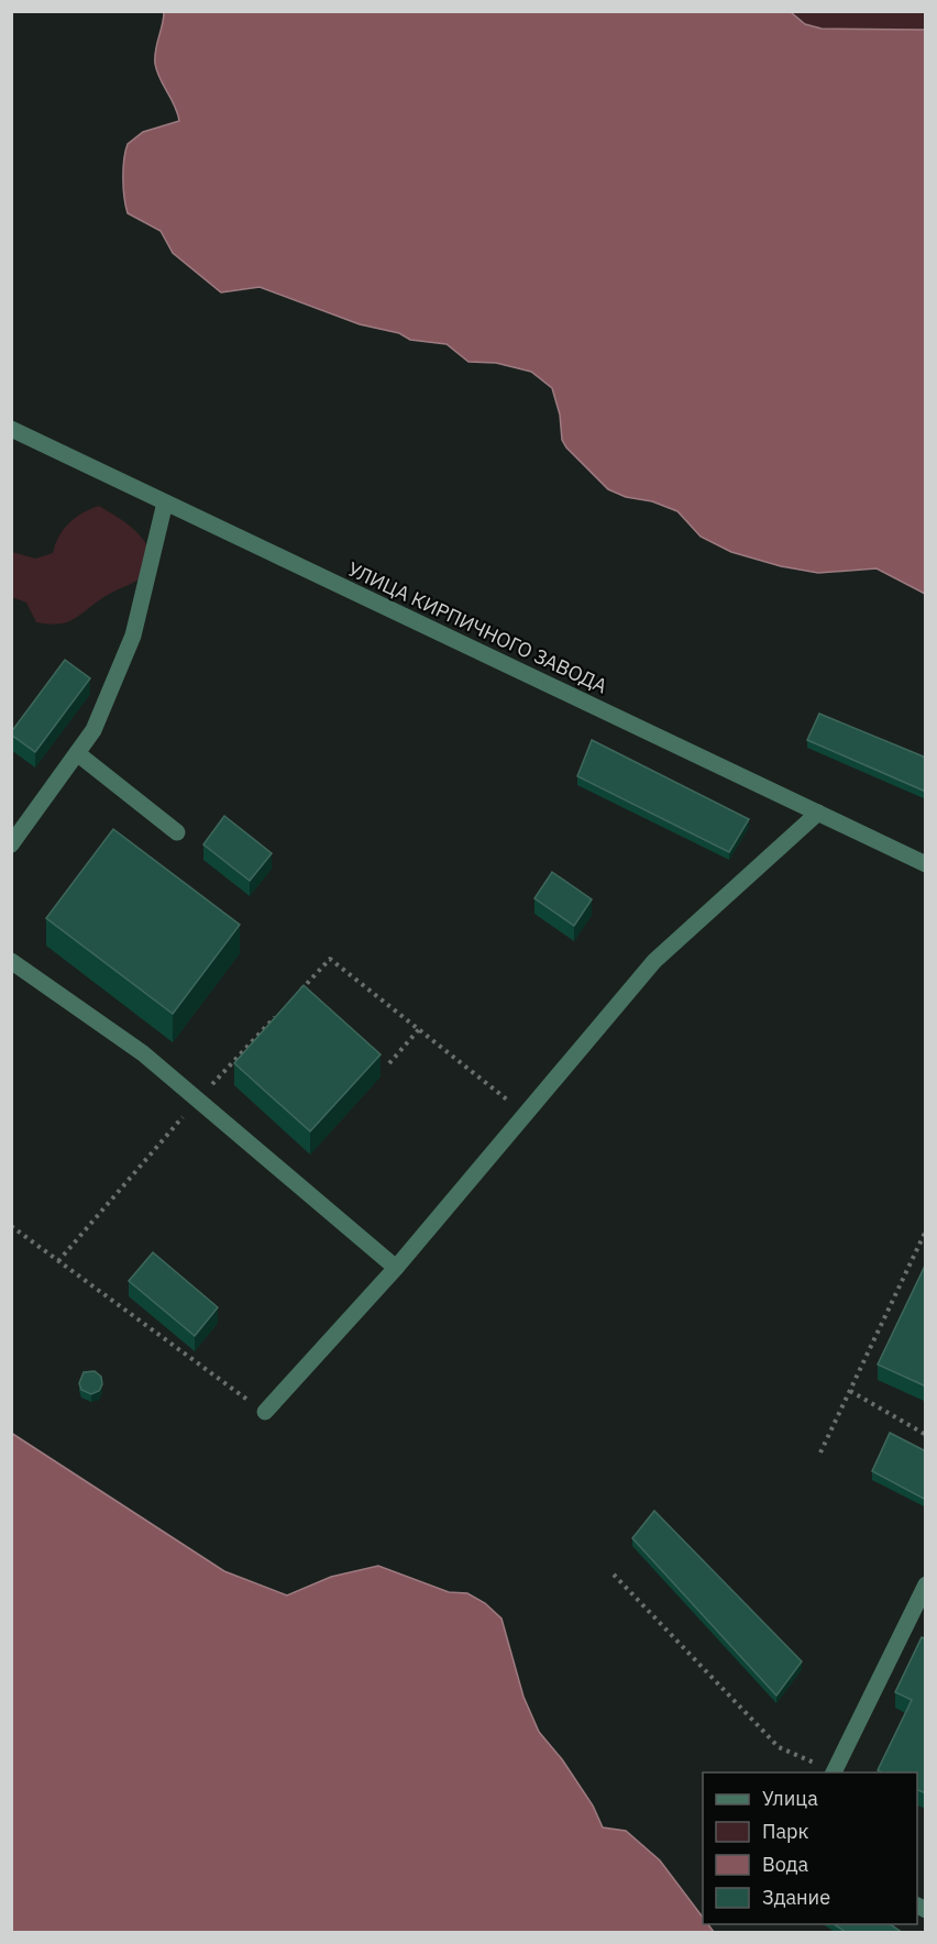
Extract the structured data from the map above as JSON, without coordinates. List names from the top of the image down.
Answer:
{
  "streets": {
    "street": ["УЛИЦА КИРПИЧНОГО ЗАВОДА"]
  },
  "legend": [
    "Улица",
    "Парк",
    "Вода",
    "Здание"
  ]
}
